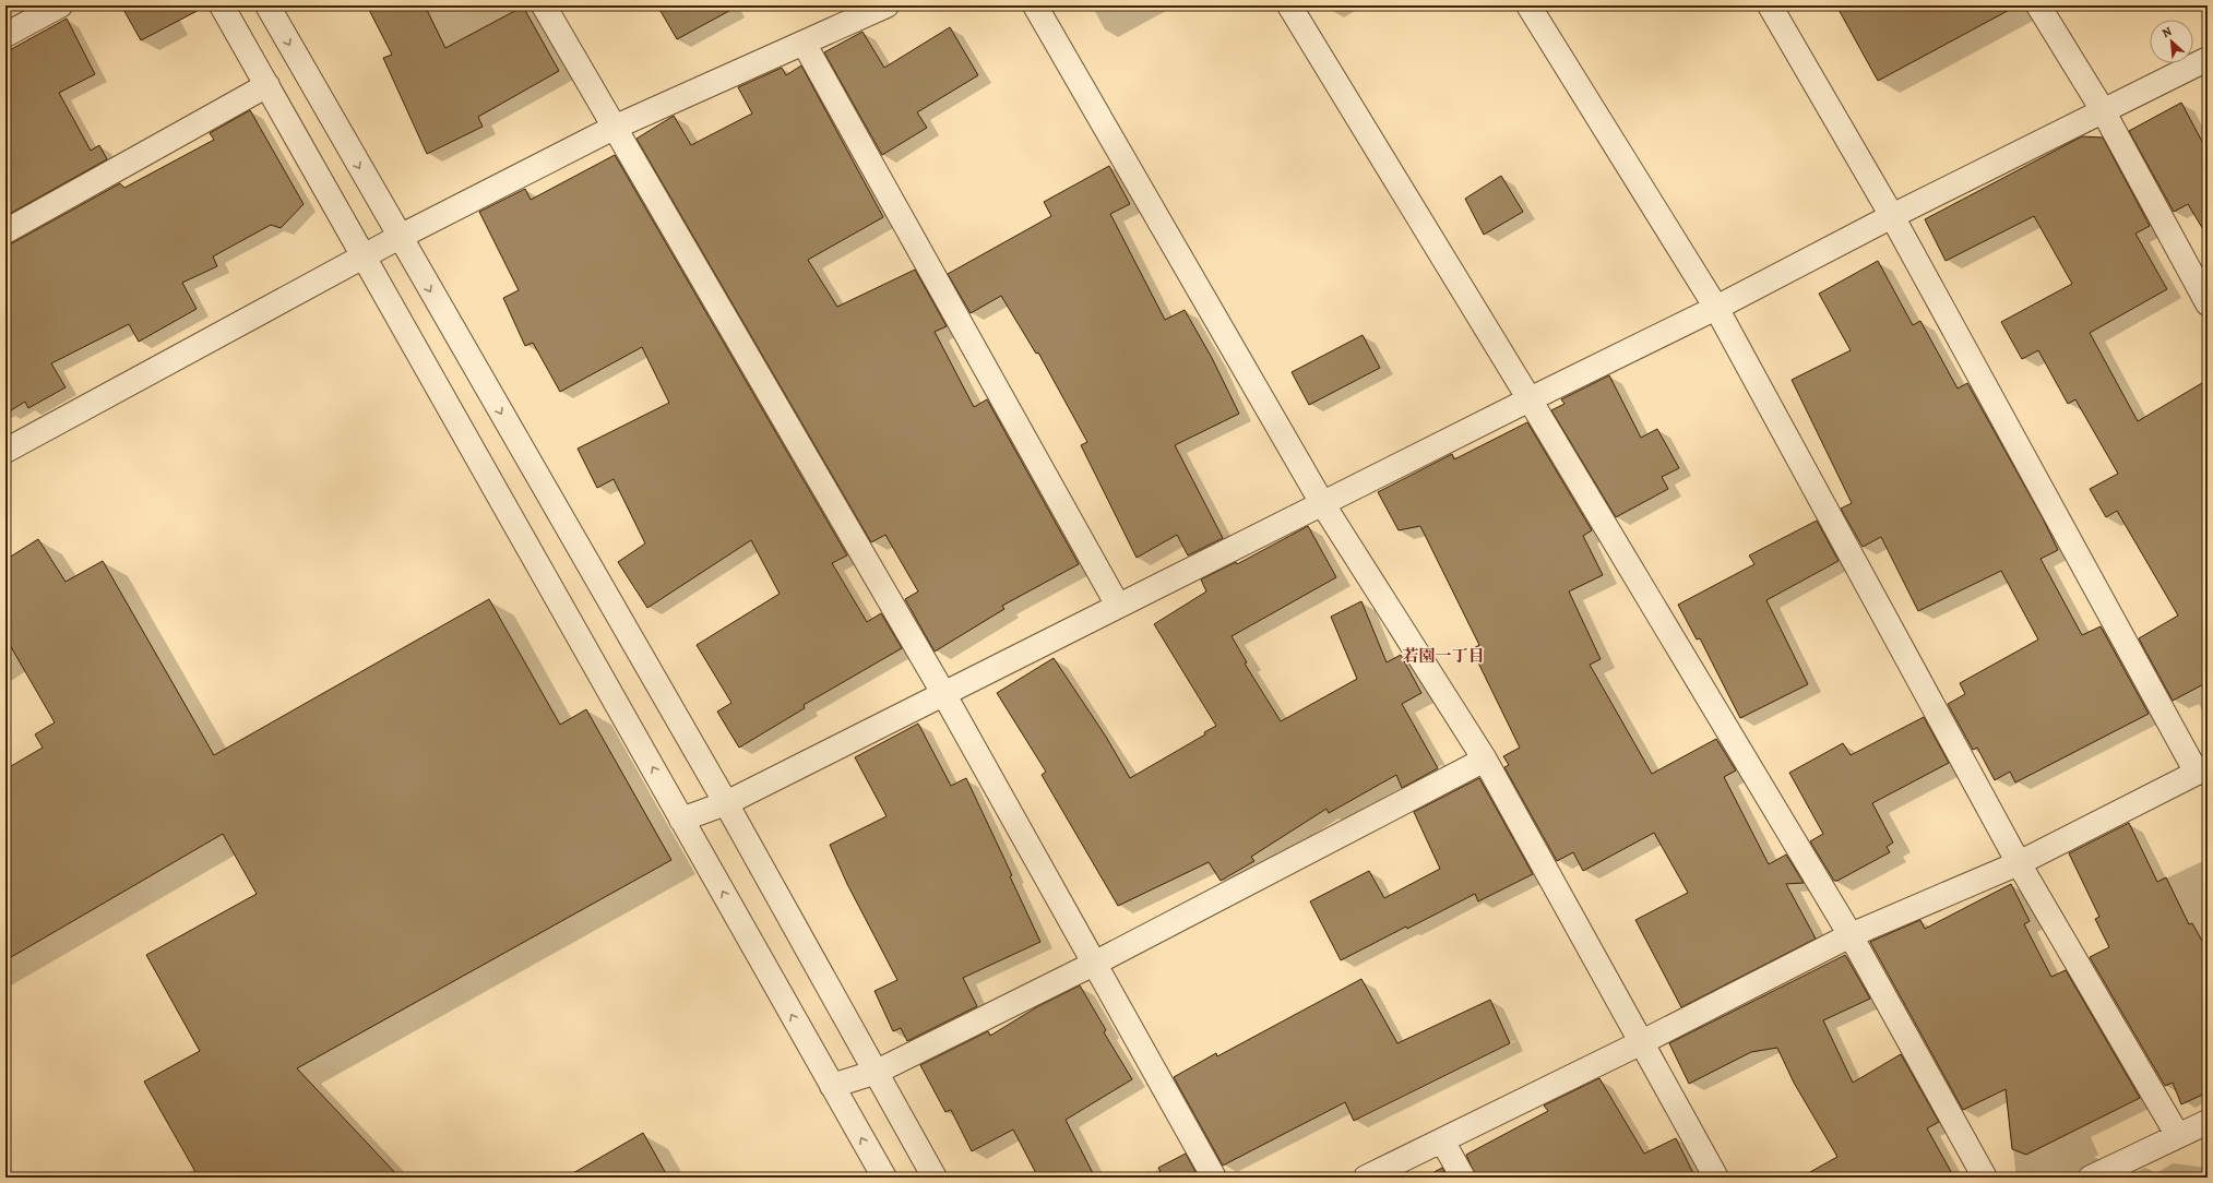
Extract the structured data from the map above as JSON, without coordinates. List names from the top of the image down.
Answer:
{
  "districts": ["若園一丁目"],
  "north": "top left"
}
